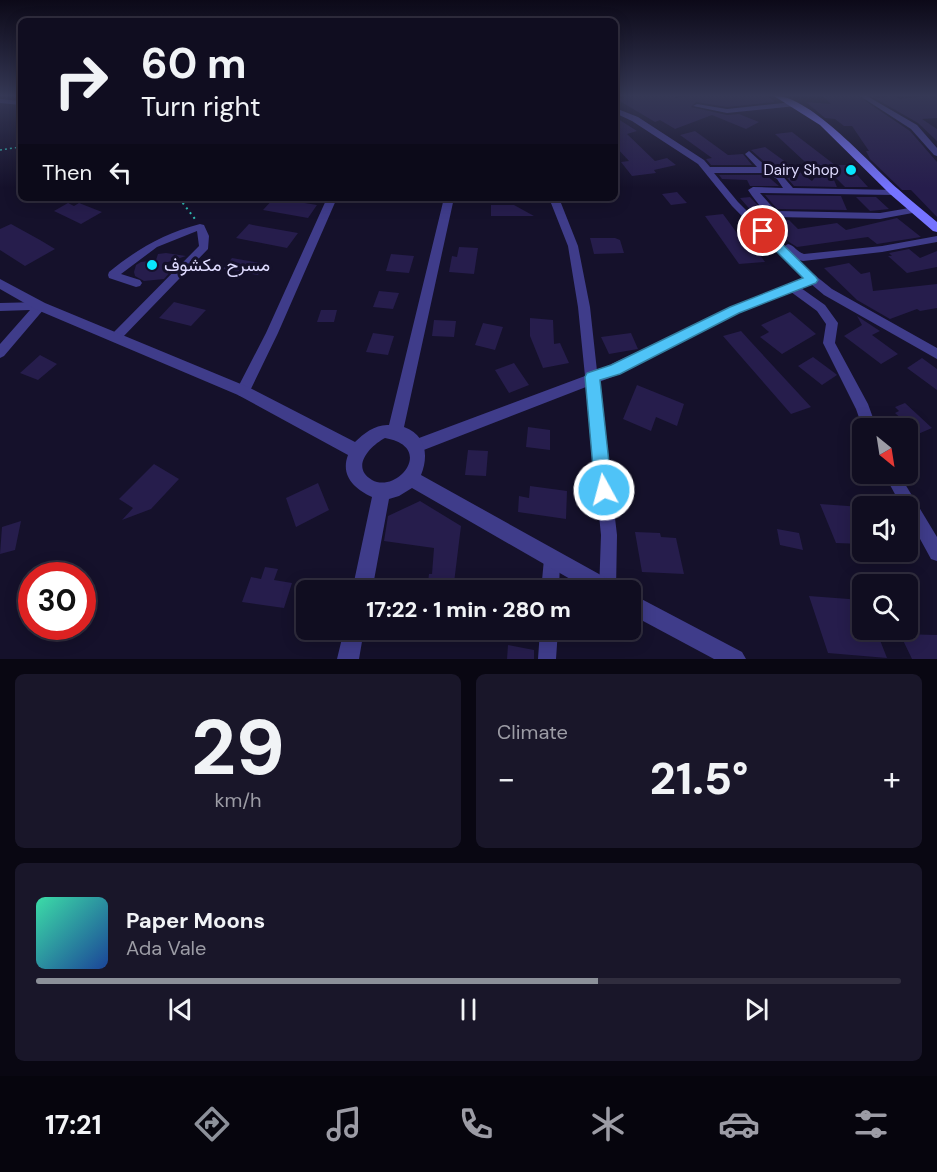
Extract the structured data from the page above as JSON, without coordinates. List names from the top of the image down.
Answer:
{
  "places": ["Dairy Shop", "مسرح مكشوف"],
  "north": "bottom right",
  "page": {
    "turn": ["60 m", "Turn right"],
    "then": "Then",
    "limit": "30",
    "trip": "17:22 · 1 min · 280 m",
    "tile": [
      ["29", "km/h"],
      "Climate"
    ],
    "heat": ["−", "21.5°", "+"],
    "song": ["Paper Moons", "Ada Vale"],
    "tabs": "17:21"
  }
}
